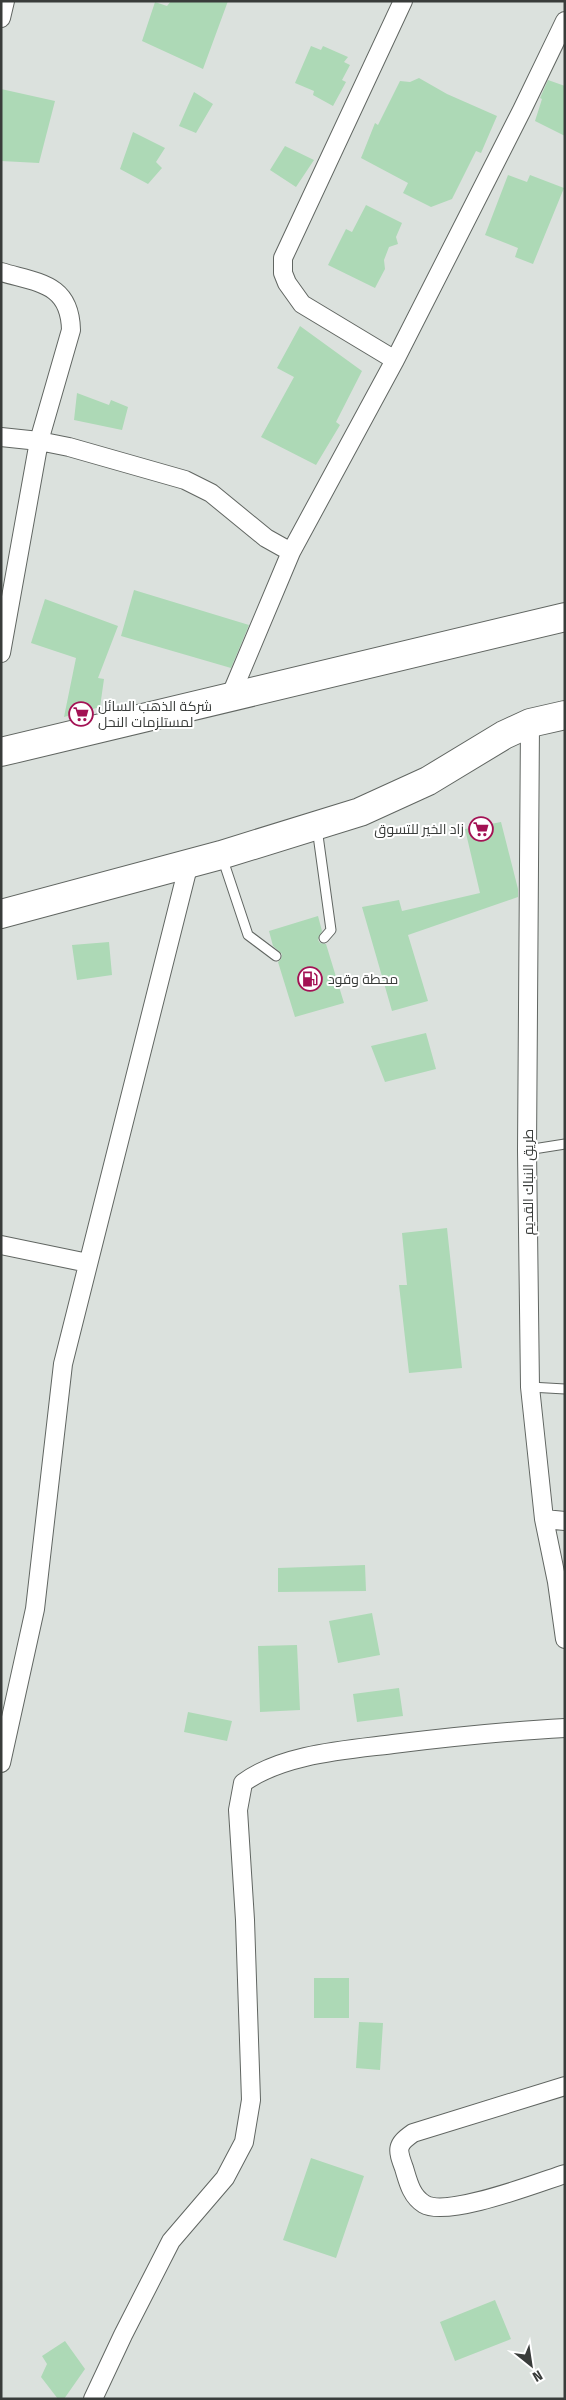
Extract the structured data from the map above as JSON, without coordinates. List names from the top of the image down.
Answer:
{
  "streets": {
    "street": ["طريق النباك القديم"]
  },
  "places": {
    "supermarket": ["شركة الذهب السائل لمستلزمات النحل", "زاد الخير للتسوق"],
    "fuel station": ["محطة وقود"]
  },
  "north": "bottom right"
}
